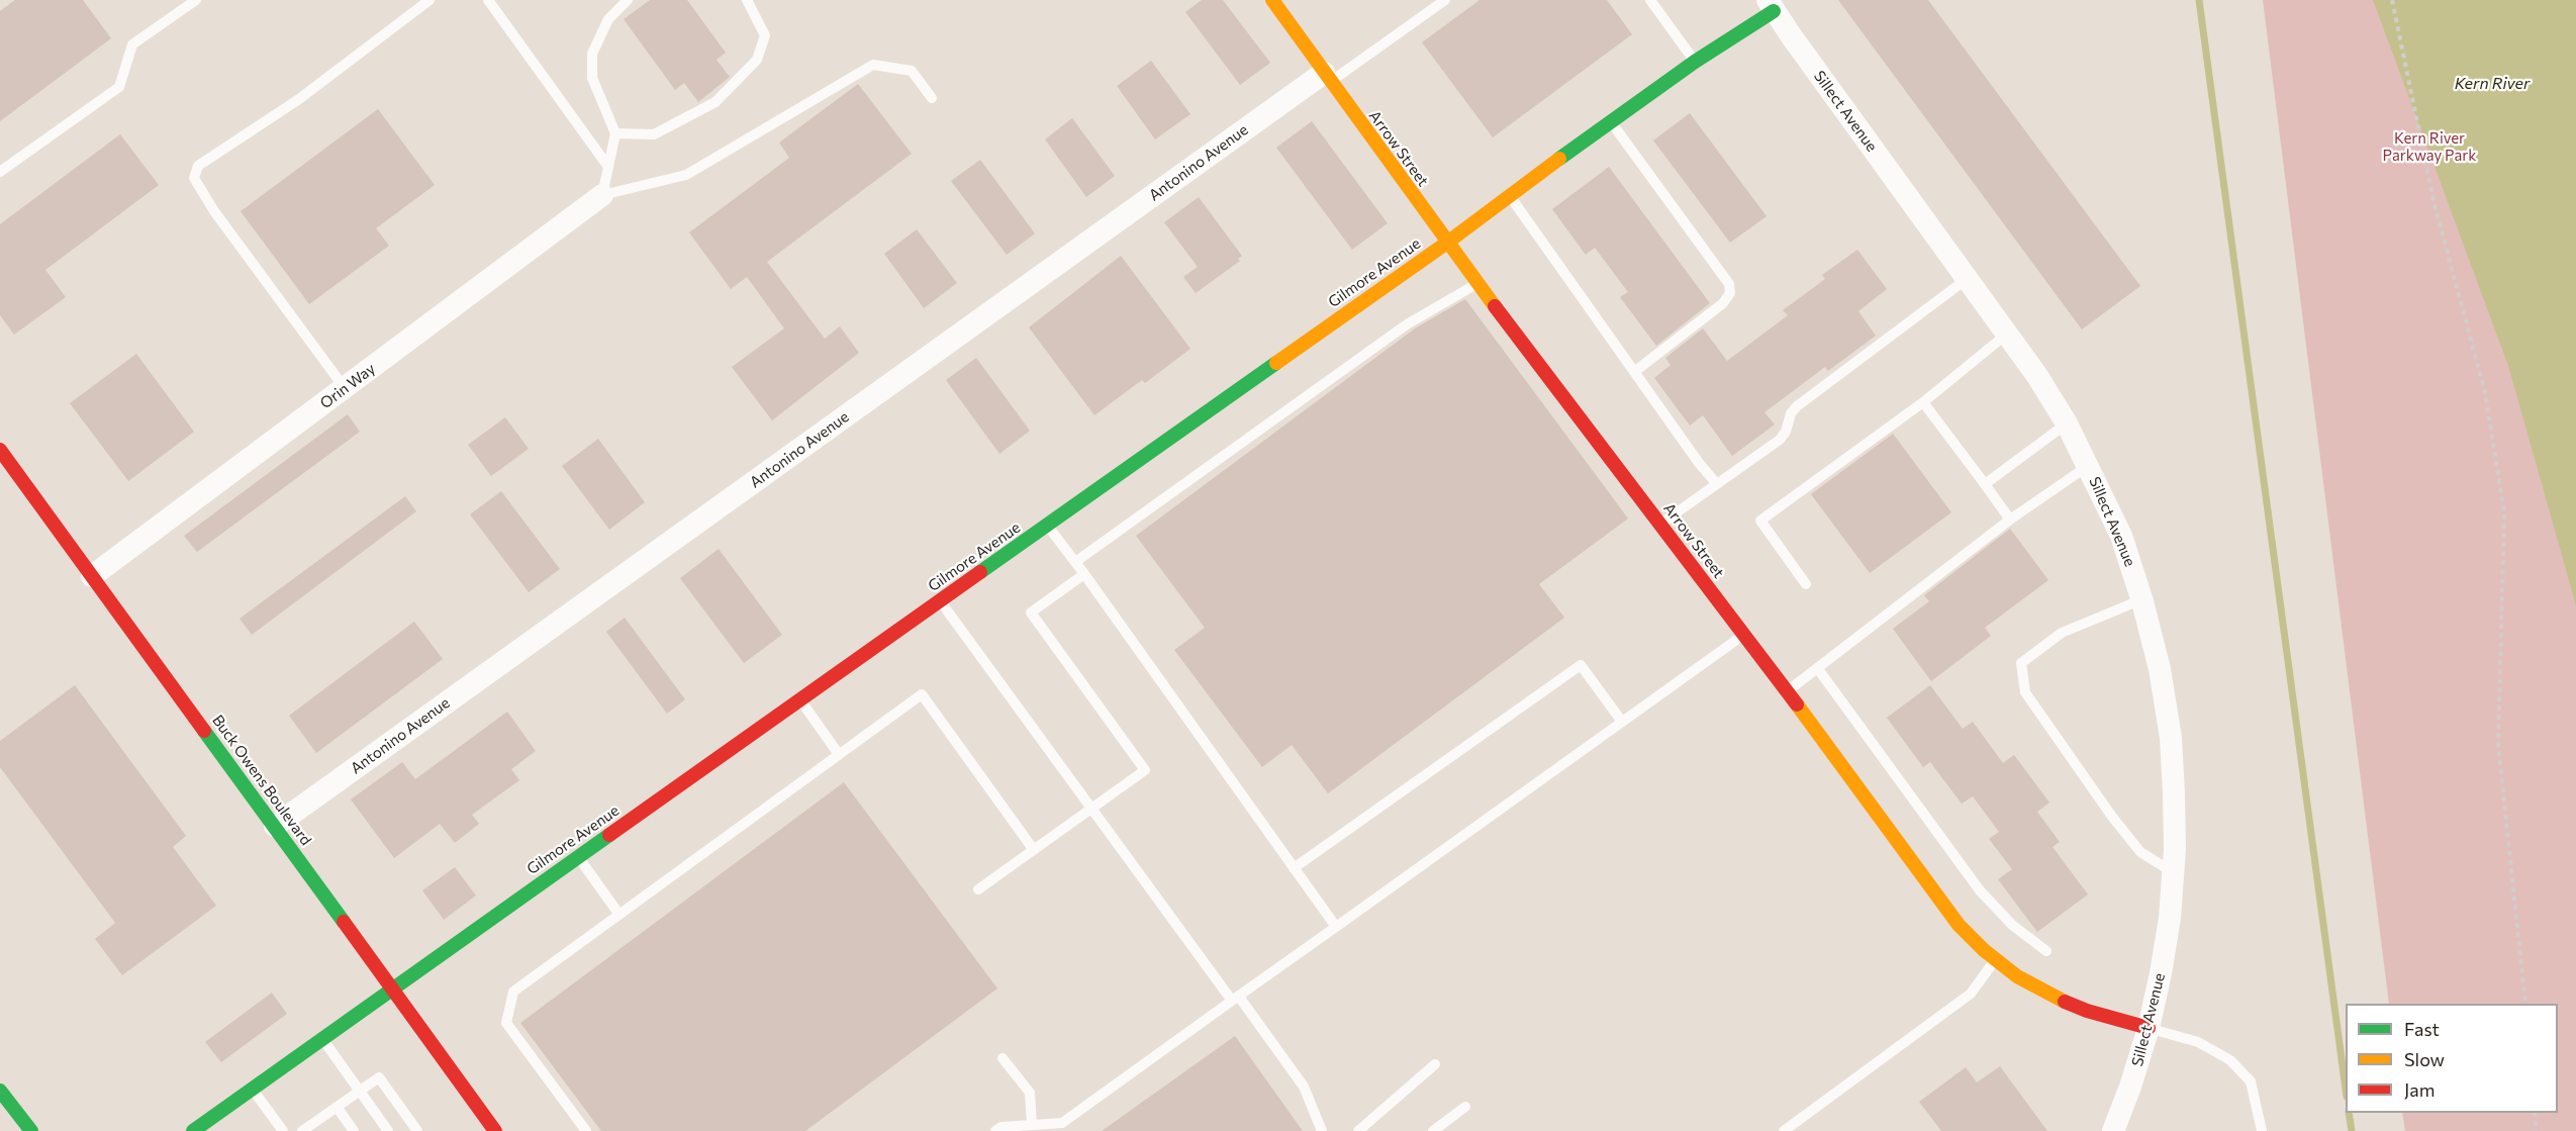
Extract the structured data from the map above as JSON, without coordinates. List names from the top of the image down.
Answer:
{
  "streets": {
    "main road": ["Arrow Street", "Gilmore Avenue", "Buck Owens Boulevard"],
    "street": ["Sillect Avenue", "Antonino Avenue", "Orin Way"]
  },
  "crossings": [
    ["Sillect Avenue", "Arrow Street"],
    ["Sillect Avenue", "Gilmore Avenue"],
    ["Arrow Street", "Antonino Avenue"],
    ["Arrow Street", "Gilmore Avenue"],
    ["Antonino Avenue", "Buck Owens Boulevard"],
    ["Gilmore Avenue", "Buck Owens Boulevard"],
    ["Orin Way", "Buck Owens Boulevard"]
  ],
  "water": ["Kern River"],
  "parks": ["Kern River Parkway Park"],
  "legend": ["Fast", "Slow", "Jam"]
}
